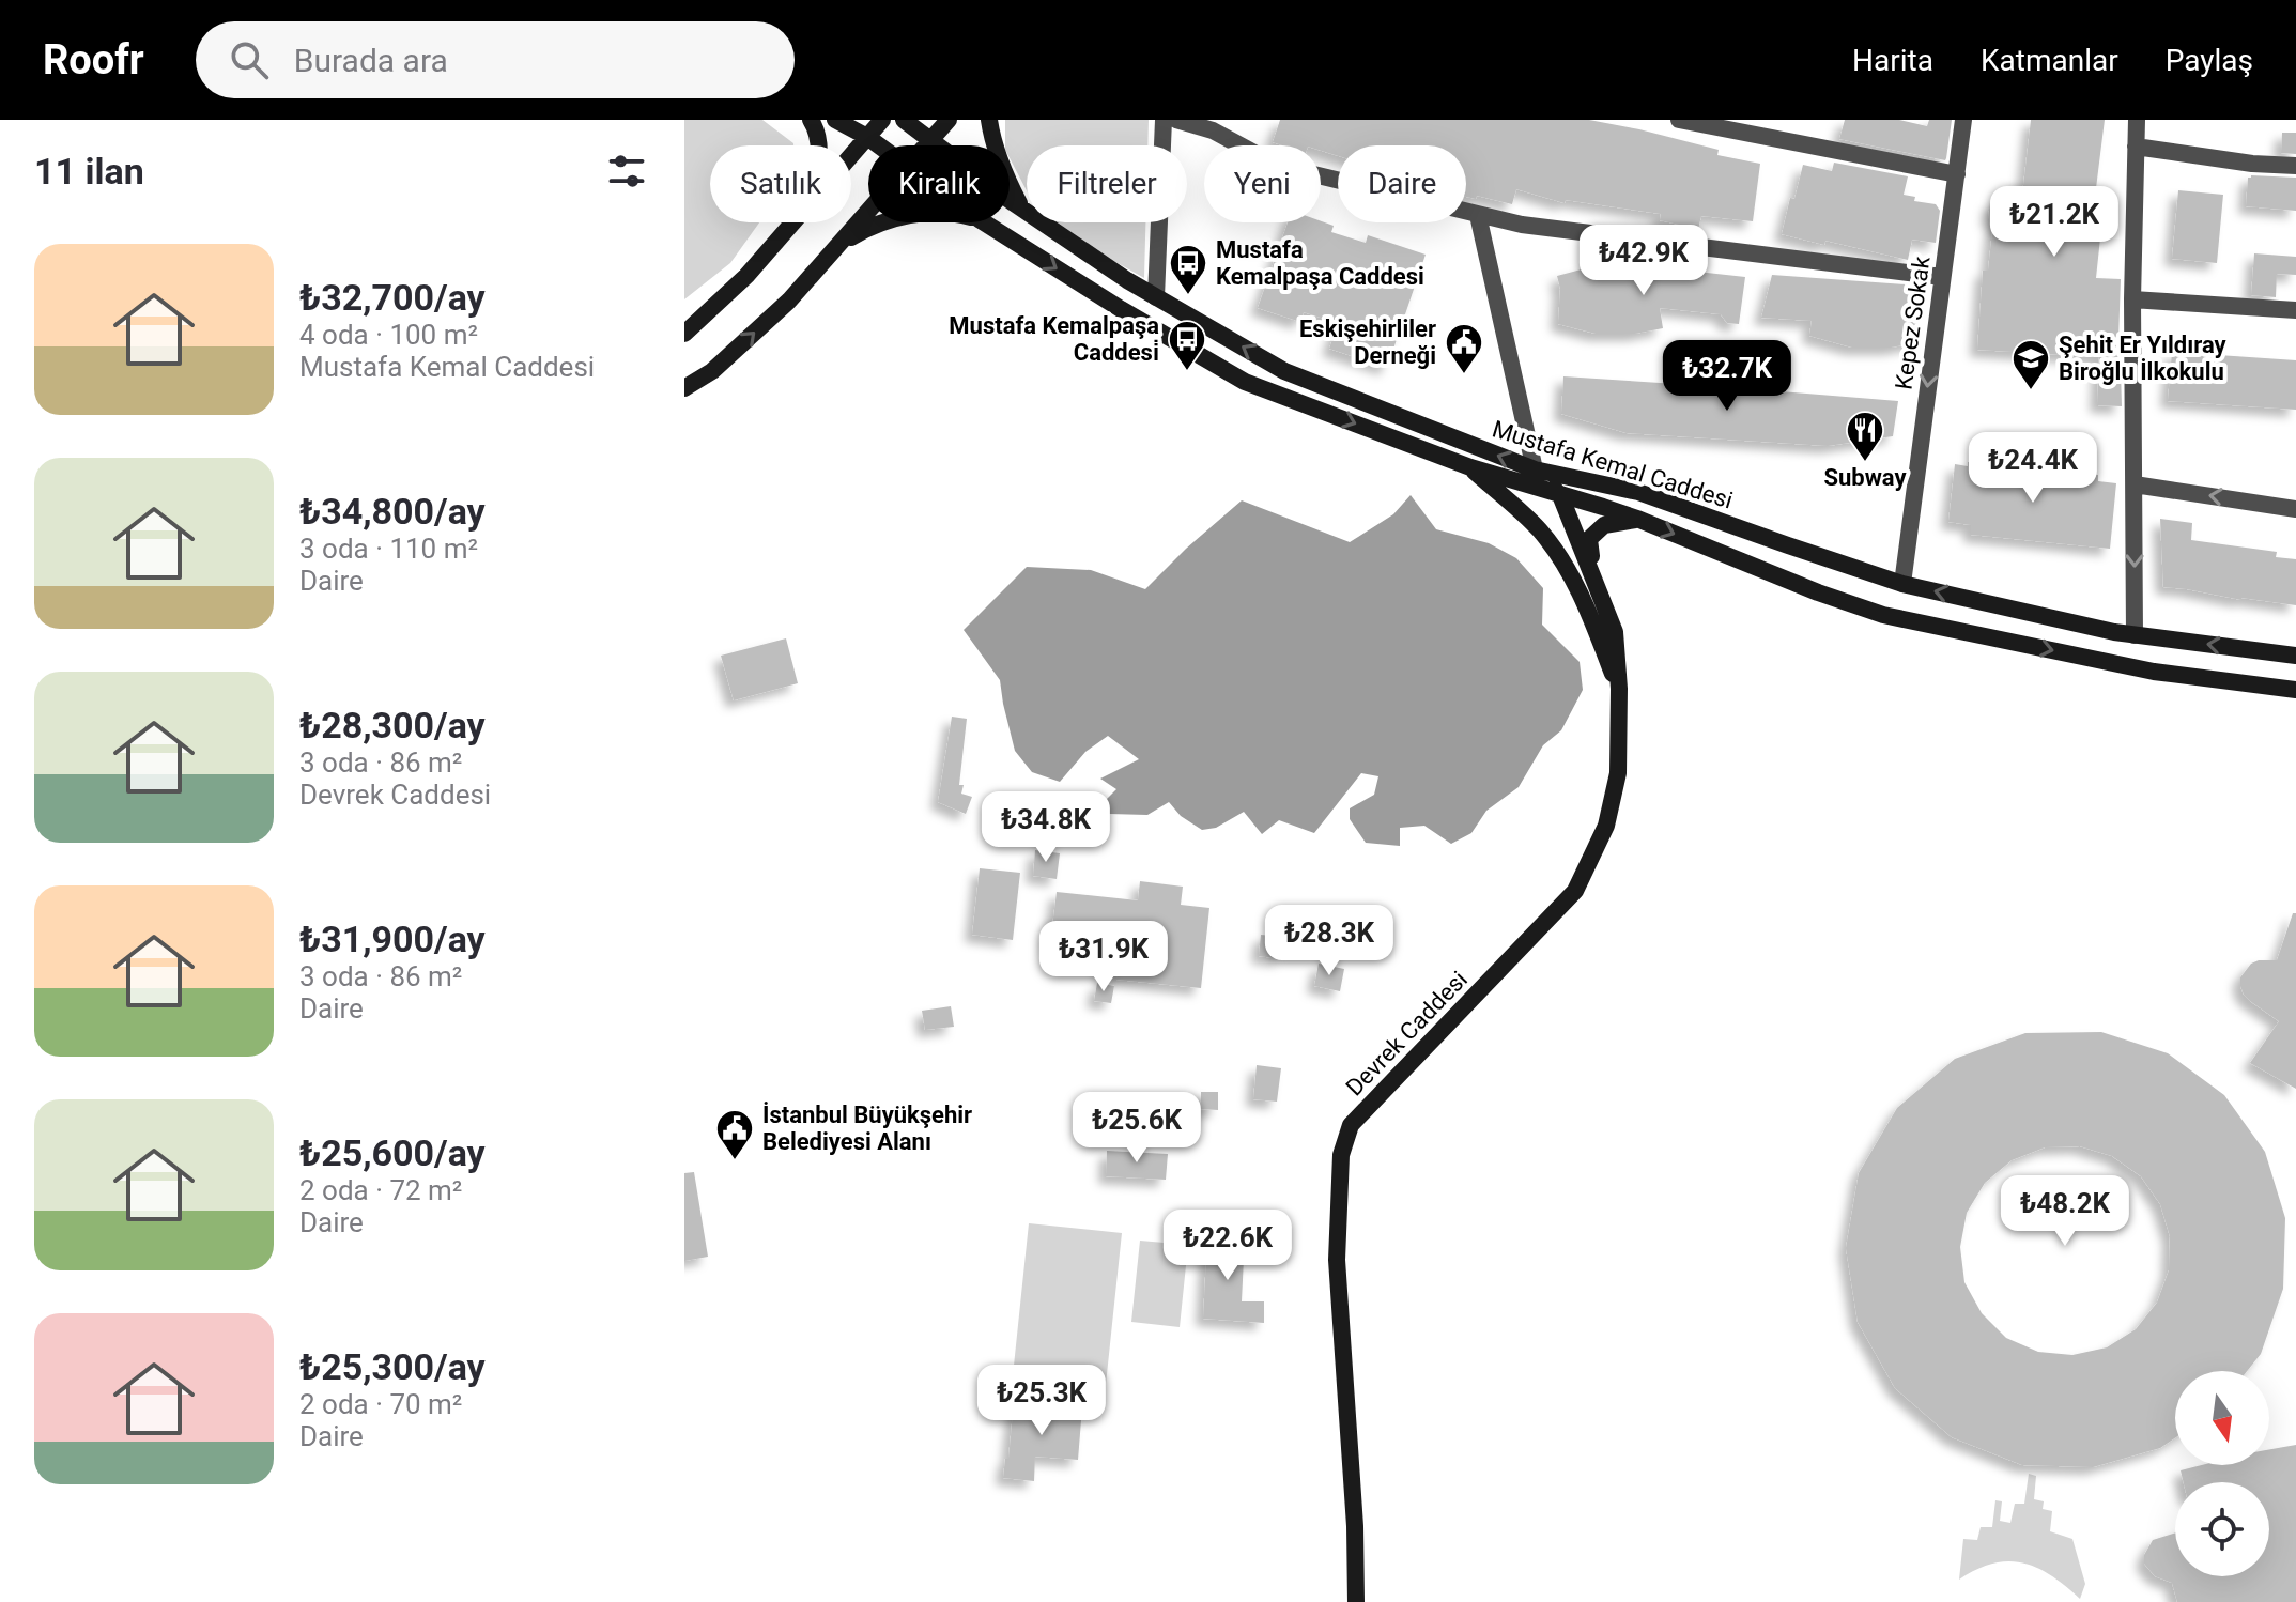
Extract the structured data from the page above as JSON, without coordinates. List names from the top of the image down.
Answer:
{
  "streets": {
    "street": ["Kepez Sokak", "Mustafa Kemal Caddesi", "Devrek Caddesi"]
  },
  "crossings": [
    ["Kepez Sokak", "Mustafa Kemal Caddesi"],
    ["Mustafa Kemal Caddesi", "Devrek Caddesi"]
  ],
  "one_way": ["Kepez Sokak"],
  "places": {
    "bus stop": ["Mustafa Kemalpaşa Caddesi", "Mustafa Kemalpaşa Caddesi̇"],
    "public building": ["Eskişehirliler Derneği", "İstanbul Büyükşehir Belediyesi Alanı"],
    "school or university": ["Şehit Er Yıldıray Biroğlu İlkokulu"],
    "restaurant": ["Subway"]
  },
  "north": "bottom",
  "page": {
    "header": "Roofr",
    "search": "Burada ara",
    "nav": ["Harita", "Katmanlar", "Paylaş"],
    "heading": "11 ilan",
    "chip": [
      "Satılık",
      "Kiralık",
      "Filtreler",
      "Yeni",
      "Daire"
    ],
    "price": [
      "₺21.2K",
      "₺42.9K",
      "₺32.7K",
      "₺24.4K",
      "₺34.8K",
      "₺28.3K",
      "₺31.9K",
      "₺25.6K",
      "₺48.2K",
      "₺22.6K",
      "₺25.3K"
    ],
    "list": [
      {
        "name": "₺32,700/ay",
        "note": "4 oda · 100 m² · Mustafa Kemal Caddesi"
      },
      {
        "name": "₺34,800/ay",
        "note": "3 oda · 110 m² · Daire"
      },
      {
        "name": "₺28,300/ay",
        "note": "3 oda · 86 m² · Devrek Caddesi"
      },
      {
        "name": "₺31,900/ay",
        "note": "3 oda · 86 m² · Daire"
      },
      {
        "name": "₺25,600/ay",
        "note": "2 oda · 72 m² · Daire"
      },
      {
        "name": "₺25,300/ay",
        "note": "2 oda · 70 m² · Daire"
      }
    ]
  }
}
